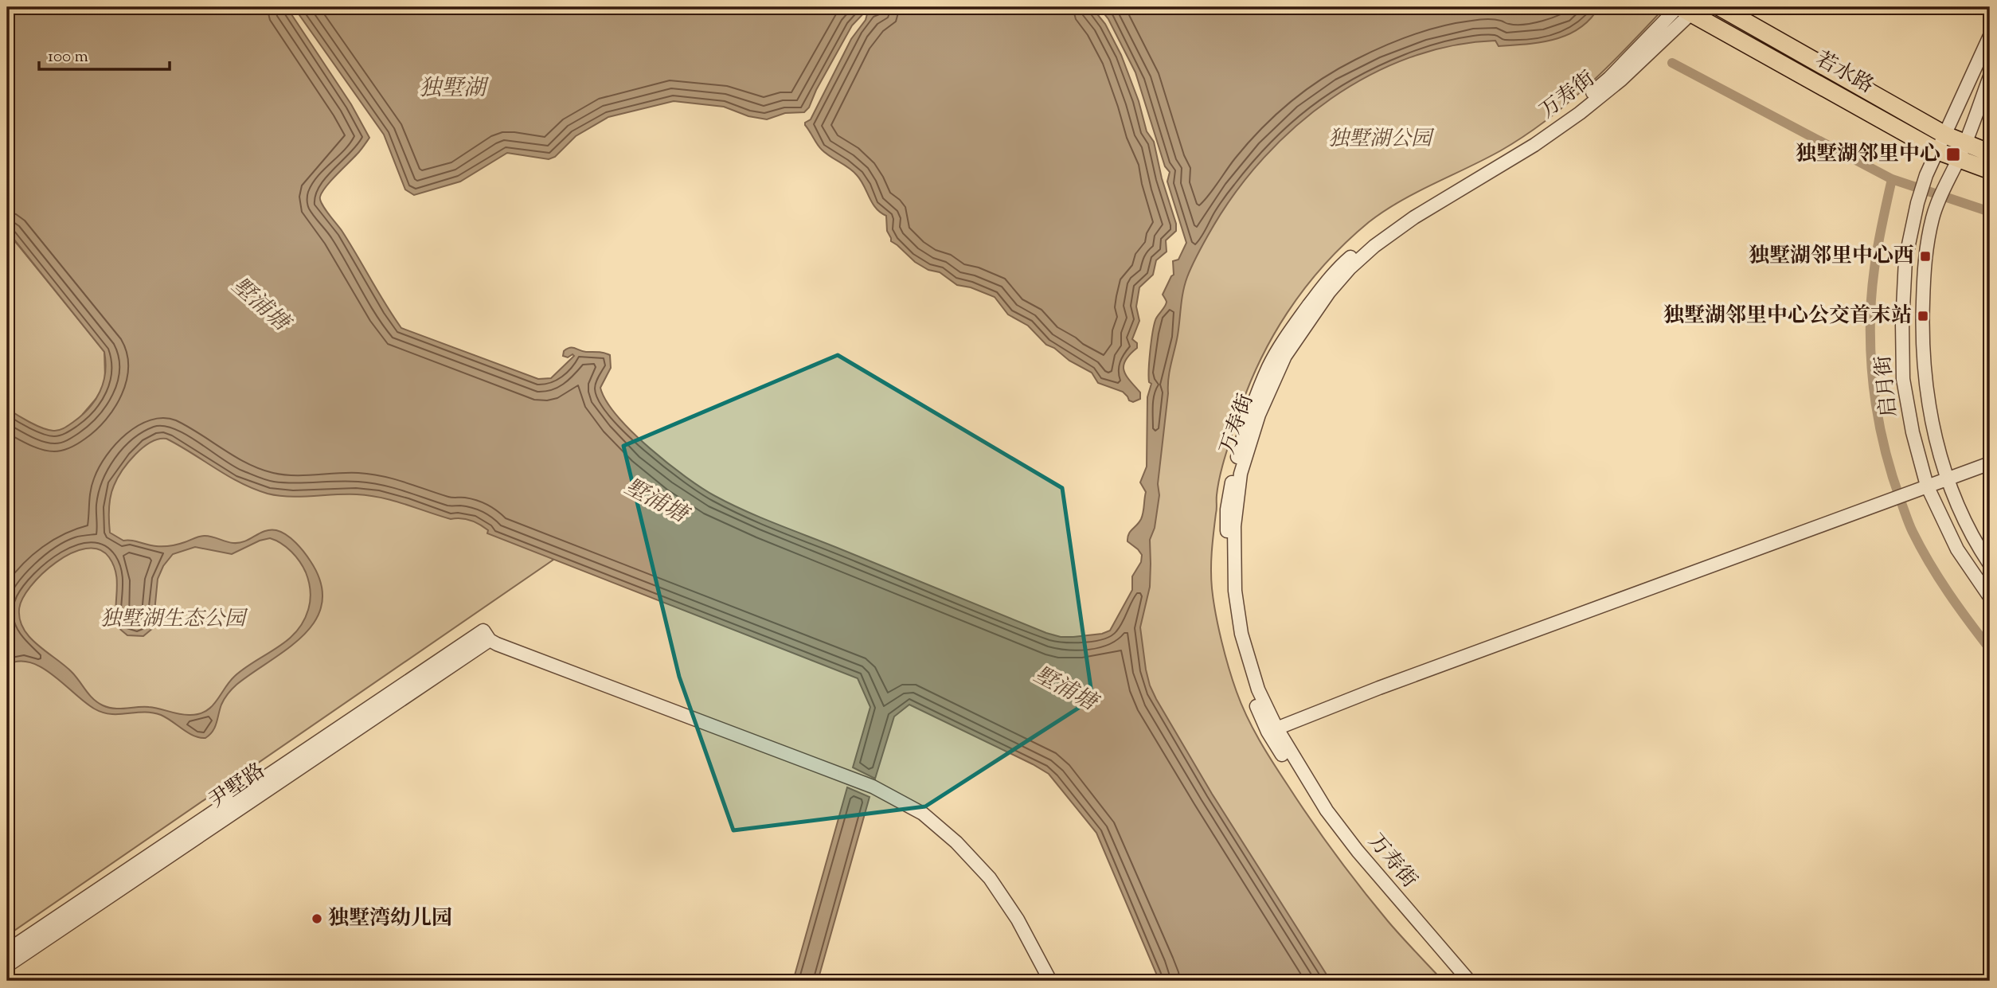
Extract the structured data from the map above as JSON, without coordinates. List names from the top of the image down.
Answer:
{
  "streets": {
    "main road": ["若水路"],
    "street": ["万寿街", "启月街", "尹墅路"]
  },
  "crossings": [
    ["若水路", "万寿街"],
    ["若水路", "启月街"]
  ],
  "water": ["独墅湖", "墅浦塘"],
  "parks": ["独墅湖公园", "独墅湖生态公园"],
  "places": {
    "transit": ["独墅湖邻里中心", "独墅湖邻里中心西", "独墅湖邻里中心公交首末站"],
    "other": ["独墅湾幼儿园"]
  },
  "scale_bar": "100 m"
}
